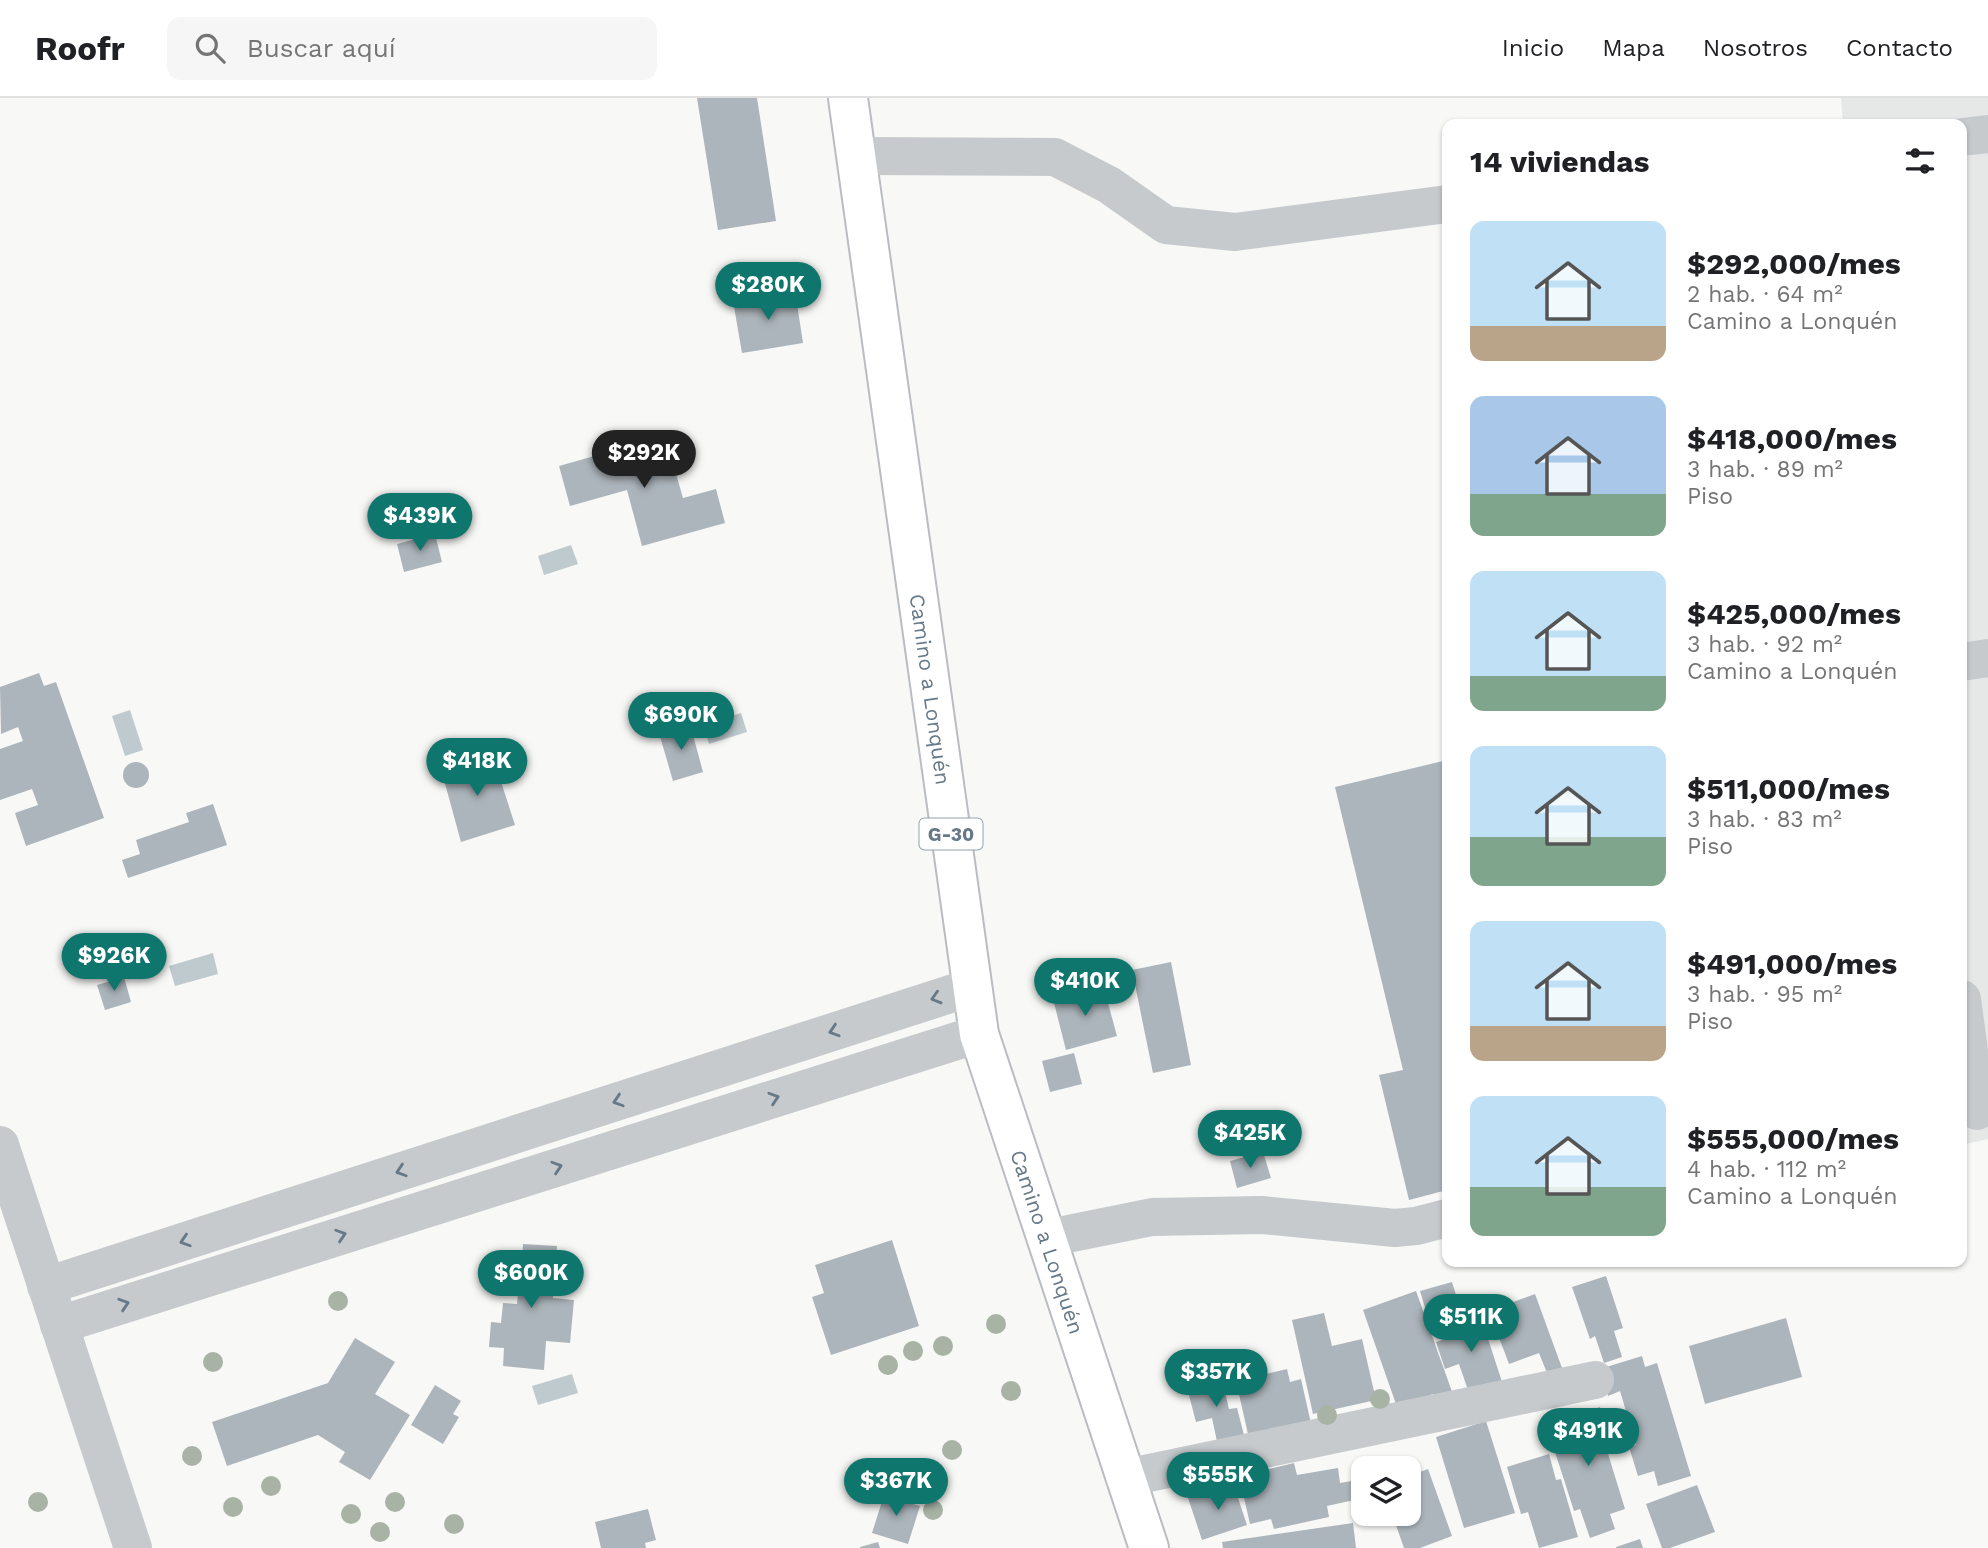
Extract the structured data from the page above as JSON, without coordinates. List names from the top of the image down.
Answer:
{
  "streets": {
    "main road": ["Camino a Lonquén", "G-30"]
  },
  "page": {
    "header": "Roofr",
    "search": "Buscar aquí",
    "nav": [
      "Inicio",
      "Mapa",
      "Nosotros",
      "Contacto"
    ],
    "heading": "14 viviendas",
    "list": [
      {
        "name": "$292,000/mes",
        "note": "2 hab. · 64 m² · Camino a Lonquén"
      },
      {
        "name": "$418,000/mes",
        "note": "3 hab. · 89 m² · Piso"
      },
      {
        "name": "$425,000/mes",
        "note": "3 hab. · 92 m² · Camino a Lonquén"
      },
      {
        "name": "$511,000/mes",
        "note": "3 hab. · 83 m² · Piso"
      },
      {
        "name": "$491,000/mes",
        "note": "3 hab. · 95 m² · Piso"
      },
      {
        "name": "$555,000/mes",
        "note": "4 hab. · 112 m² · Camino a Lonquén"
      }
    ],
    "price": [
      "$280K",
      "$292K",
      "$439K",
      "$690K",
      "$418K",
      "$926K",
      "$410K",
      "$425K",
      "$600K",
      "$511K",
      "$357K",
      "$491K",
      "$555K",
      "$367K"
    ]
  }
}
